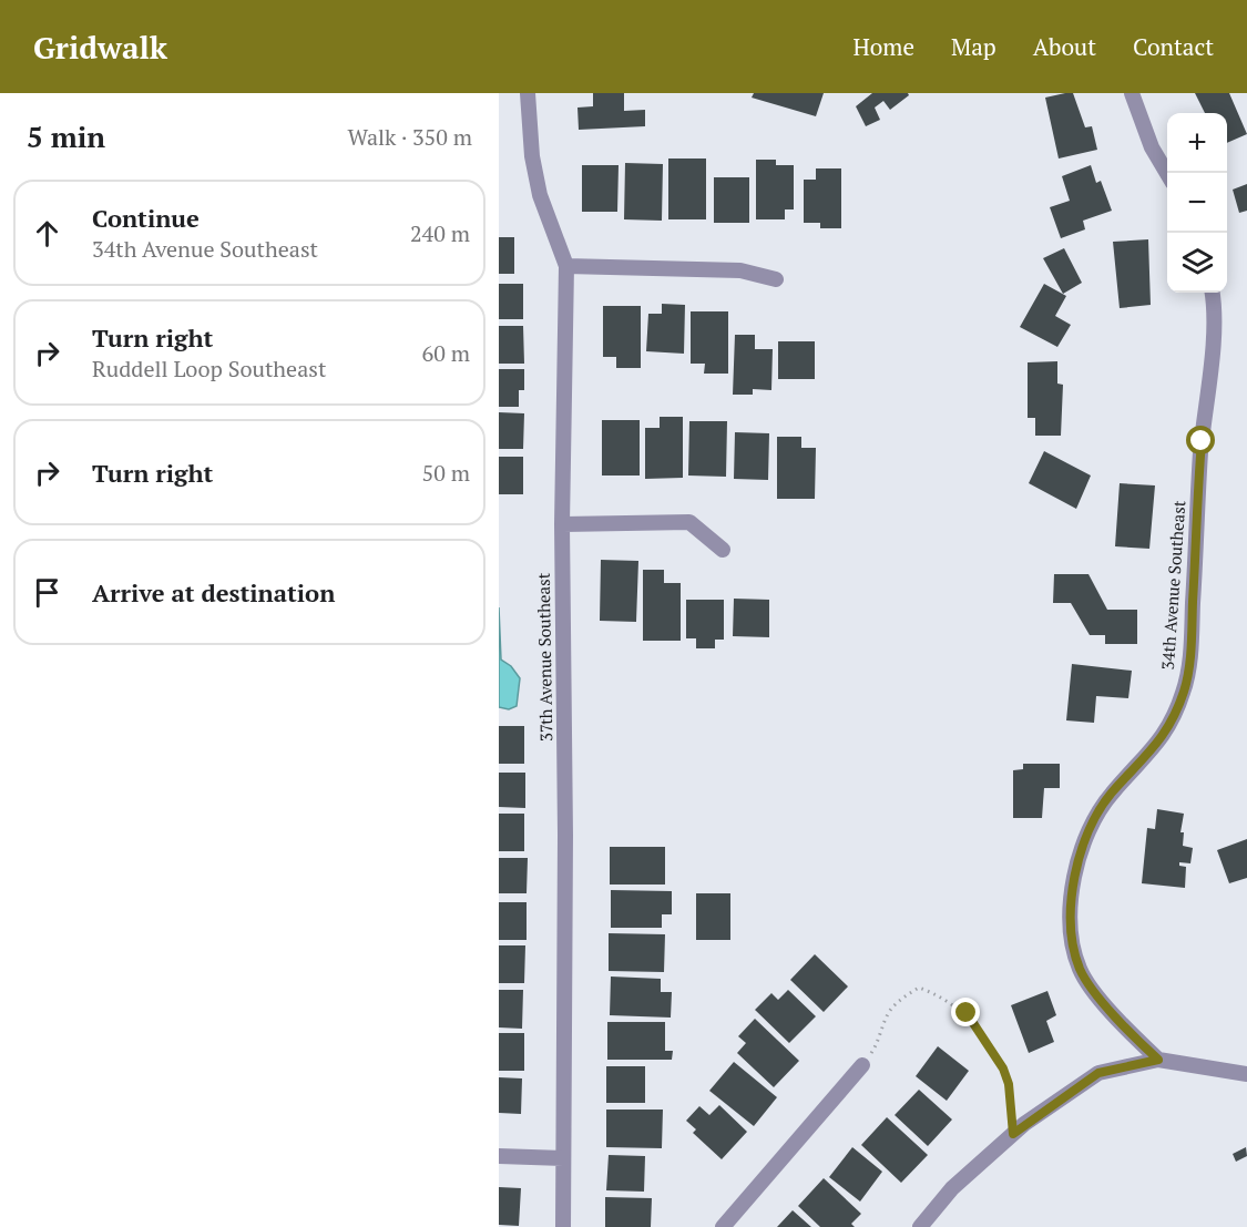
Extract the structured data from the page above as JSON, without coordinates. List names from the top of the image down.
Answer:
{
  "streets": {
    "street": ["34th Avenue Southeast", "37th Avenue Southeast"]
  },
  "page": {
    "header": "Gridwalk",
    "nav": [
      "Home",
      "Map",
      "About",
      "Contact"
    ],
    "heading": ["5 min", "Walk · 350 m"],
    "map_buttons": ["+", "−"],
    "list": [
      ["Continue", "34th Avenue Southeast", "240 m"],
      ["Turn right", "Ruddell Loop Southeast", "60 m"],
      ["Turn right", "50 m"],
      "Arrive at destination"
    ]
  }
}
